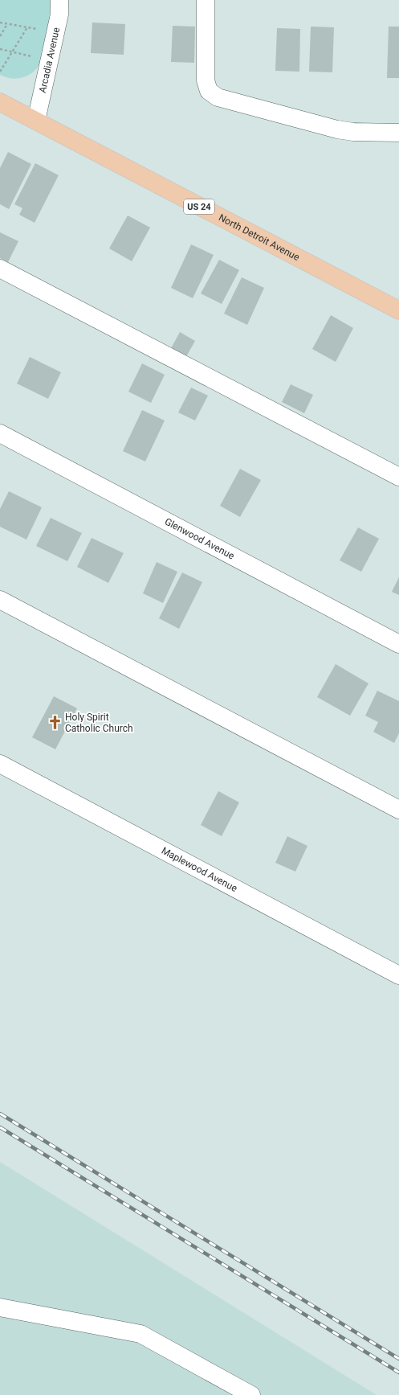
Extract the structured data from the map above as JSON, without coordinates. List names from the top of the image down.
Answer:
{
  "streets": {
    "main road": ["US 24", "North Detroit Avenue"],
    "street": ["Arcadia Avenue", "Glenwood Avenue", "Maplewood Avenue"]
  },
  "crossings": [
    ["Arcadia Avenue", "North Detroit Avenue"]
  ],
  "places": {
    "church": ["Holy Spirit Catholic Church"]
  }
}
